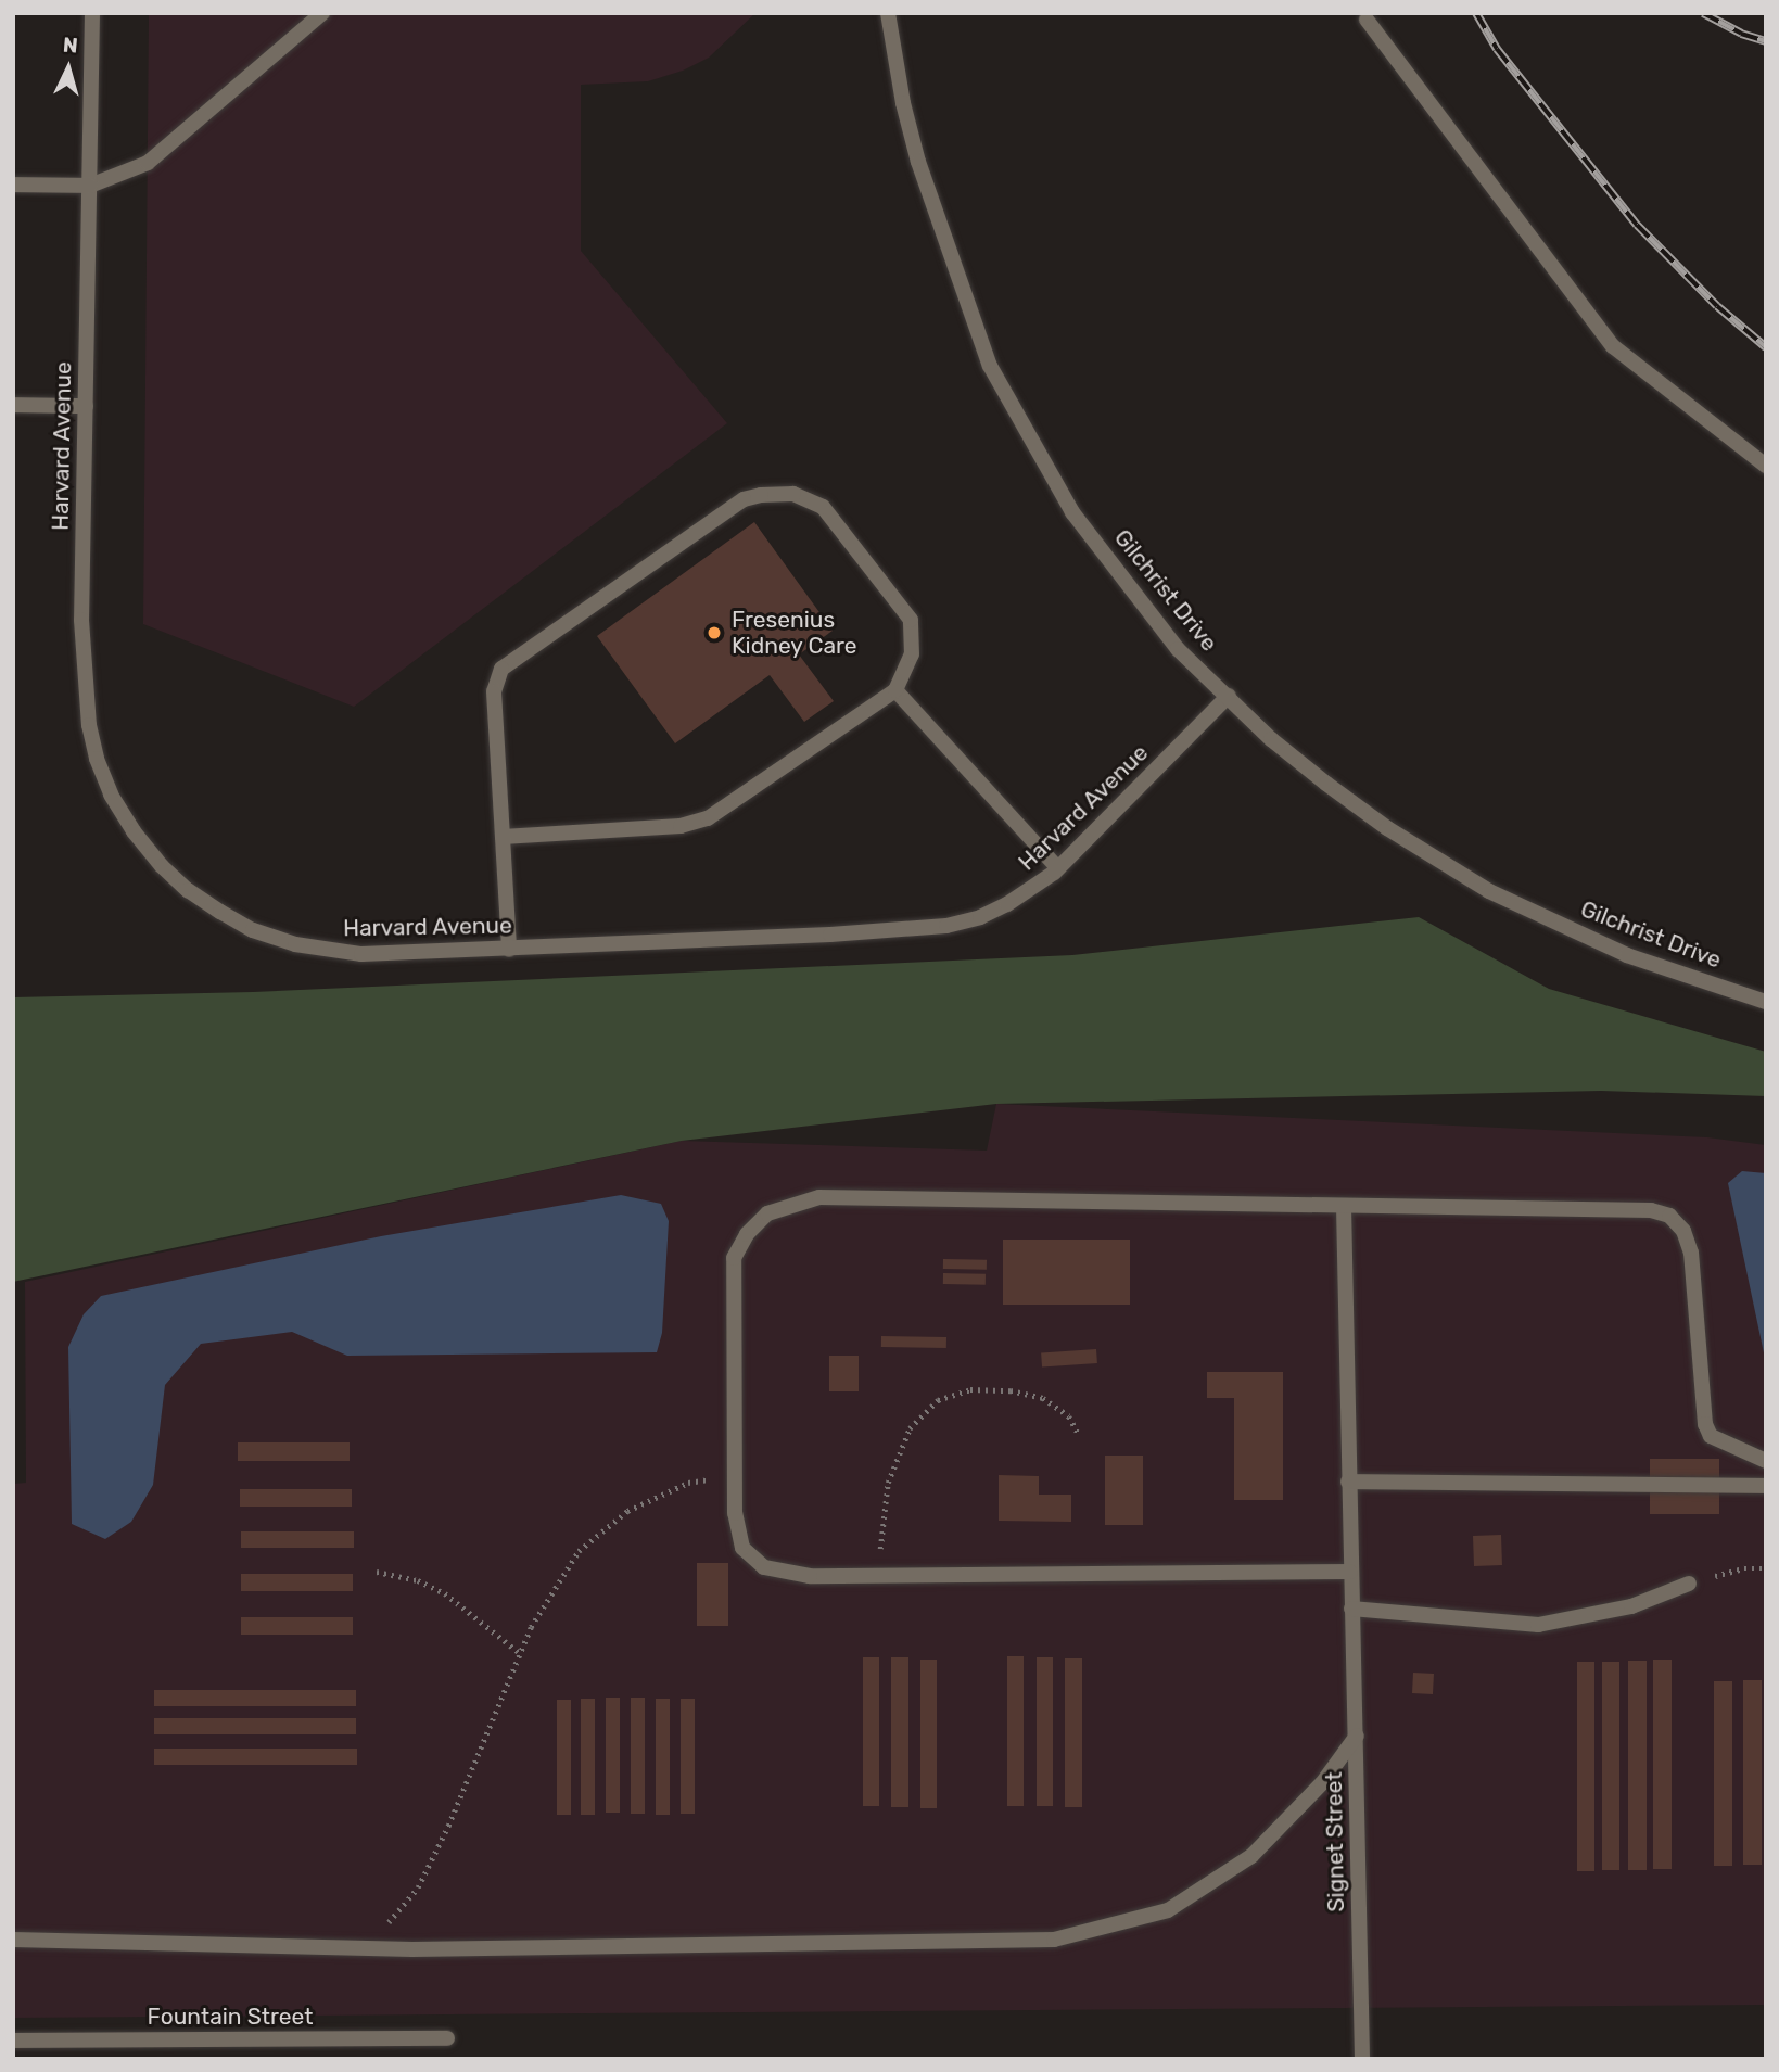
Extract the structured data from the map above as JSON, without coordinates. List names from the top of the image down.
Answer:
{
  "streets": {
    "street": [
      "Harvard Avenue",
      "Gilchrist Drive",
      "Signet Street",
      "Fountain Street"
    ]
  },
  "crossings": [
    ["Harvard Avenue", "Gilchrist Drive"]
  ],
  "places": ["Fresenius Kidney Care"],
  "north": "top"
}
